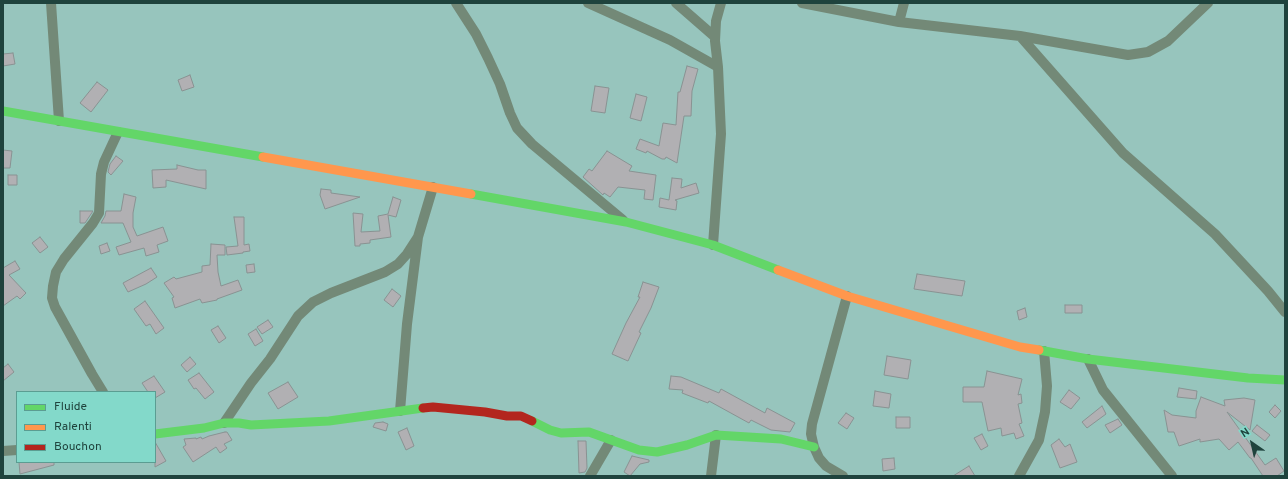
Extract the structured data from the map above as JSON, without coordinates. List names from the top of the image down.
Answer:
{
  "legend": ["Fluide", "Ralenti", "Bouchon"],
  "north": "top left"
}
